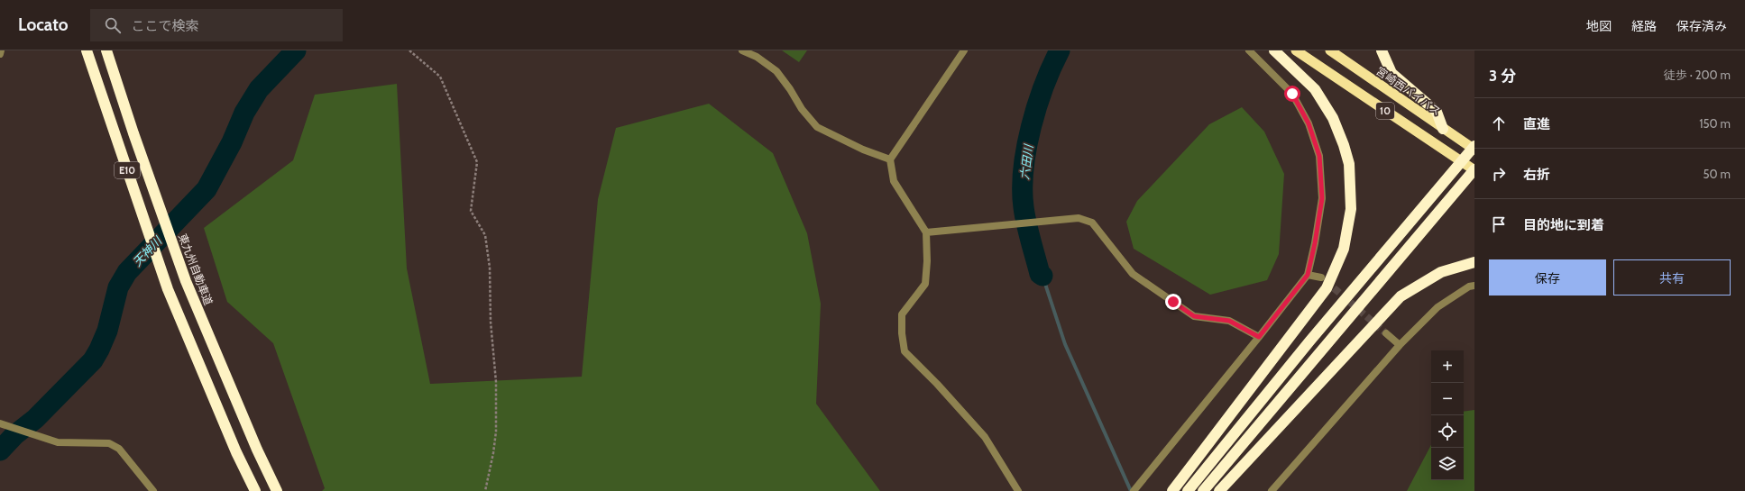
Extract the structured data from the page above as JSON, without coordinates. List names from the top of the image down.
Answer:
{
  "streets": {
    "highway": [
      "宮崎西バイパス",
      "10",
      "E10",
      "東九州自動車道"
    ]
  },
  "water": ["六田川", "天神川"],
  "page": {
    "header": "Locato",
    "search": "ここで検索",
    "nav": ["地図", "経路", "保存済み"],
    "heading": ["3 分", "徒歩 · 200 m"],
    "list": [
      ["直進", "150 m"],
      ["右折", "50 m"],
      "目的地に到着"
    ],
    "buttons": ["保存", "共有"],
    "map_buttons": ["+", "−"]
  }
}
